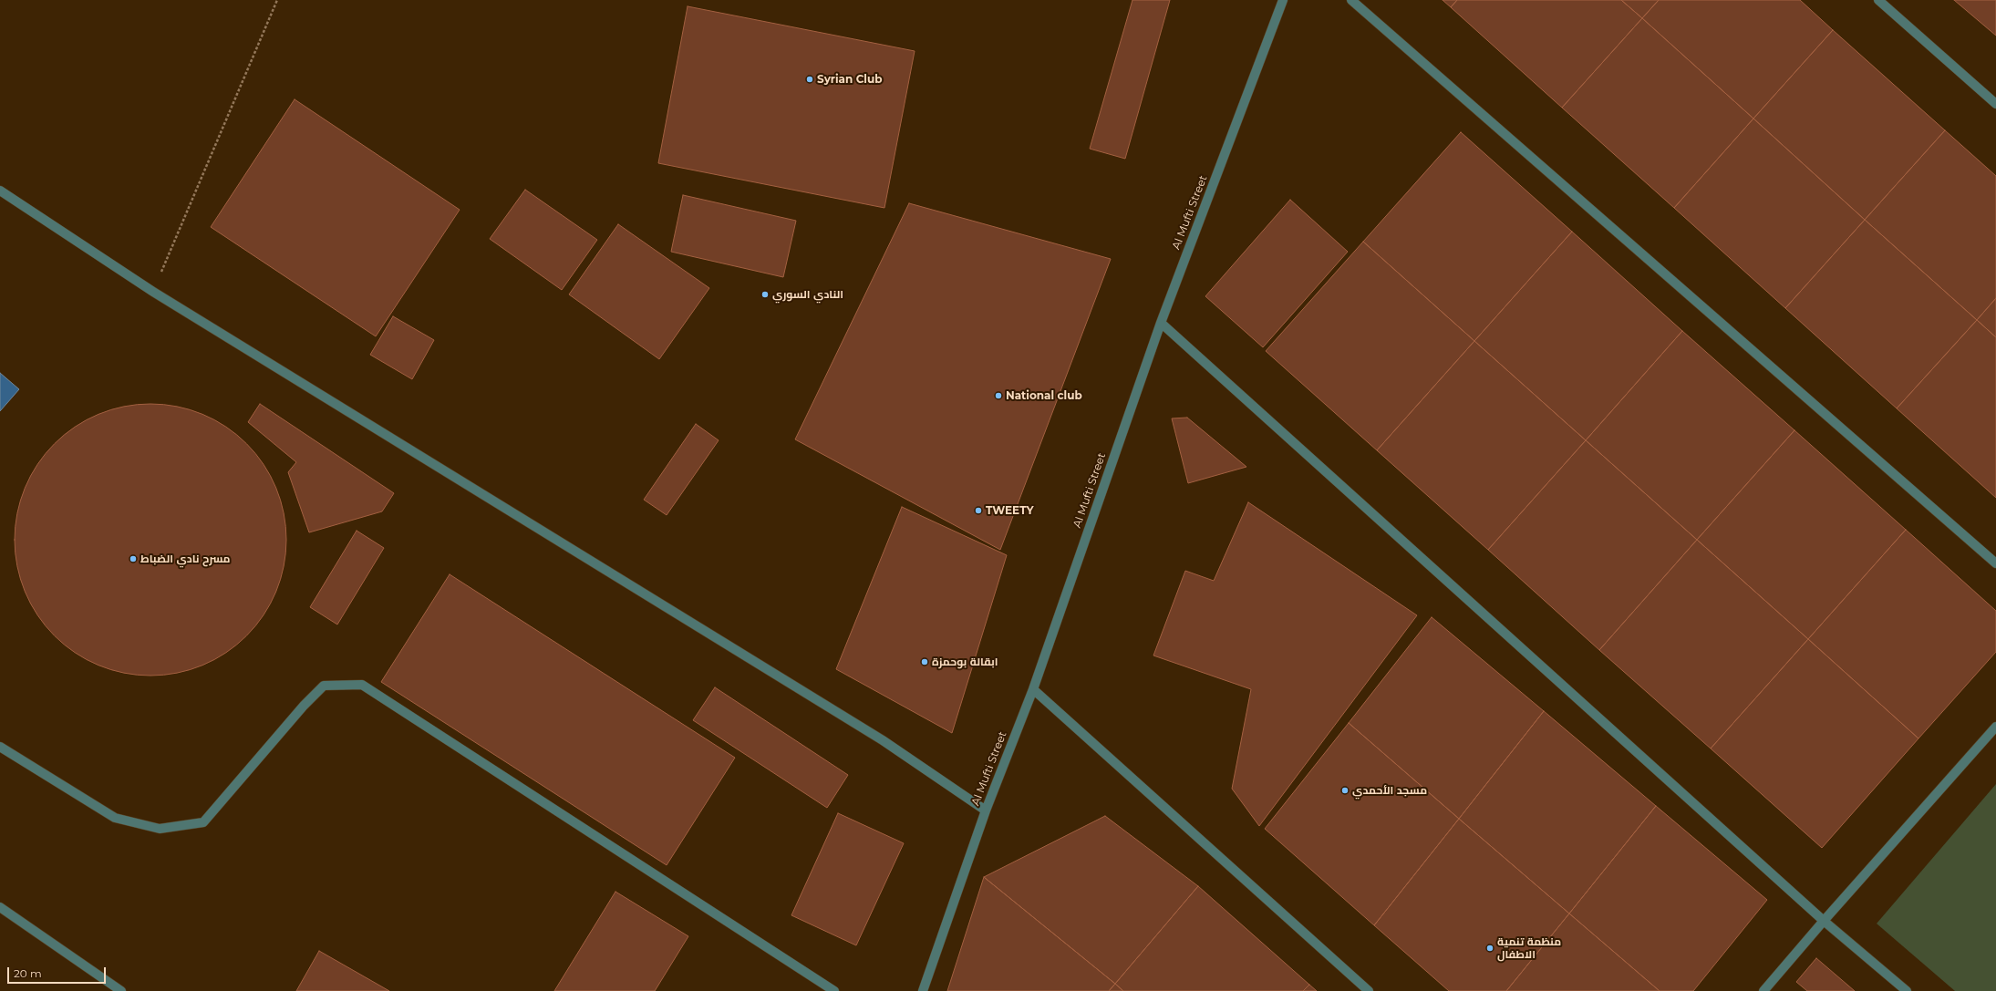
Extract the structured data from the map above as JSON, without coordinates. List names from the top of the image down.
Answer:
{
  "streets": {
    "street": ["Al Mufti Street"]
  },
  "places": [
    "Syrian Club",
    "النادي السوري",
    "National club",
    "TWEETY",
    "مسرح نادي الضباط",
    "ابقالة بوحمزة",
    "مسجد الأحمدي",
    "منظمة تنمية الاطفال"
  ],
  "scale_bar": "20 m"
}
